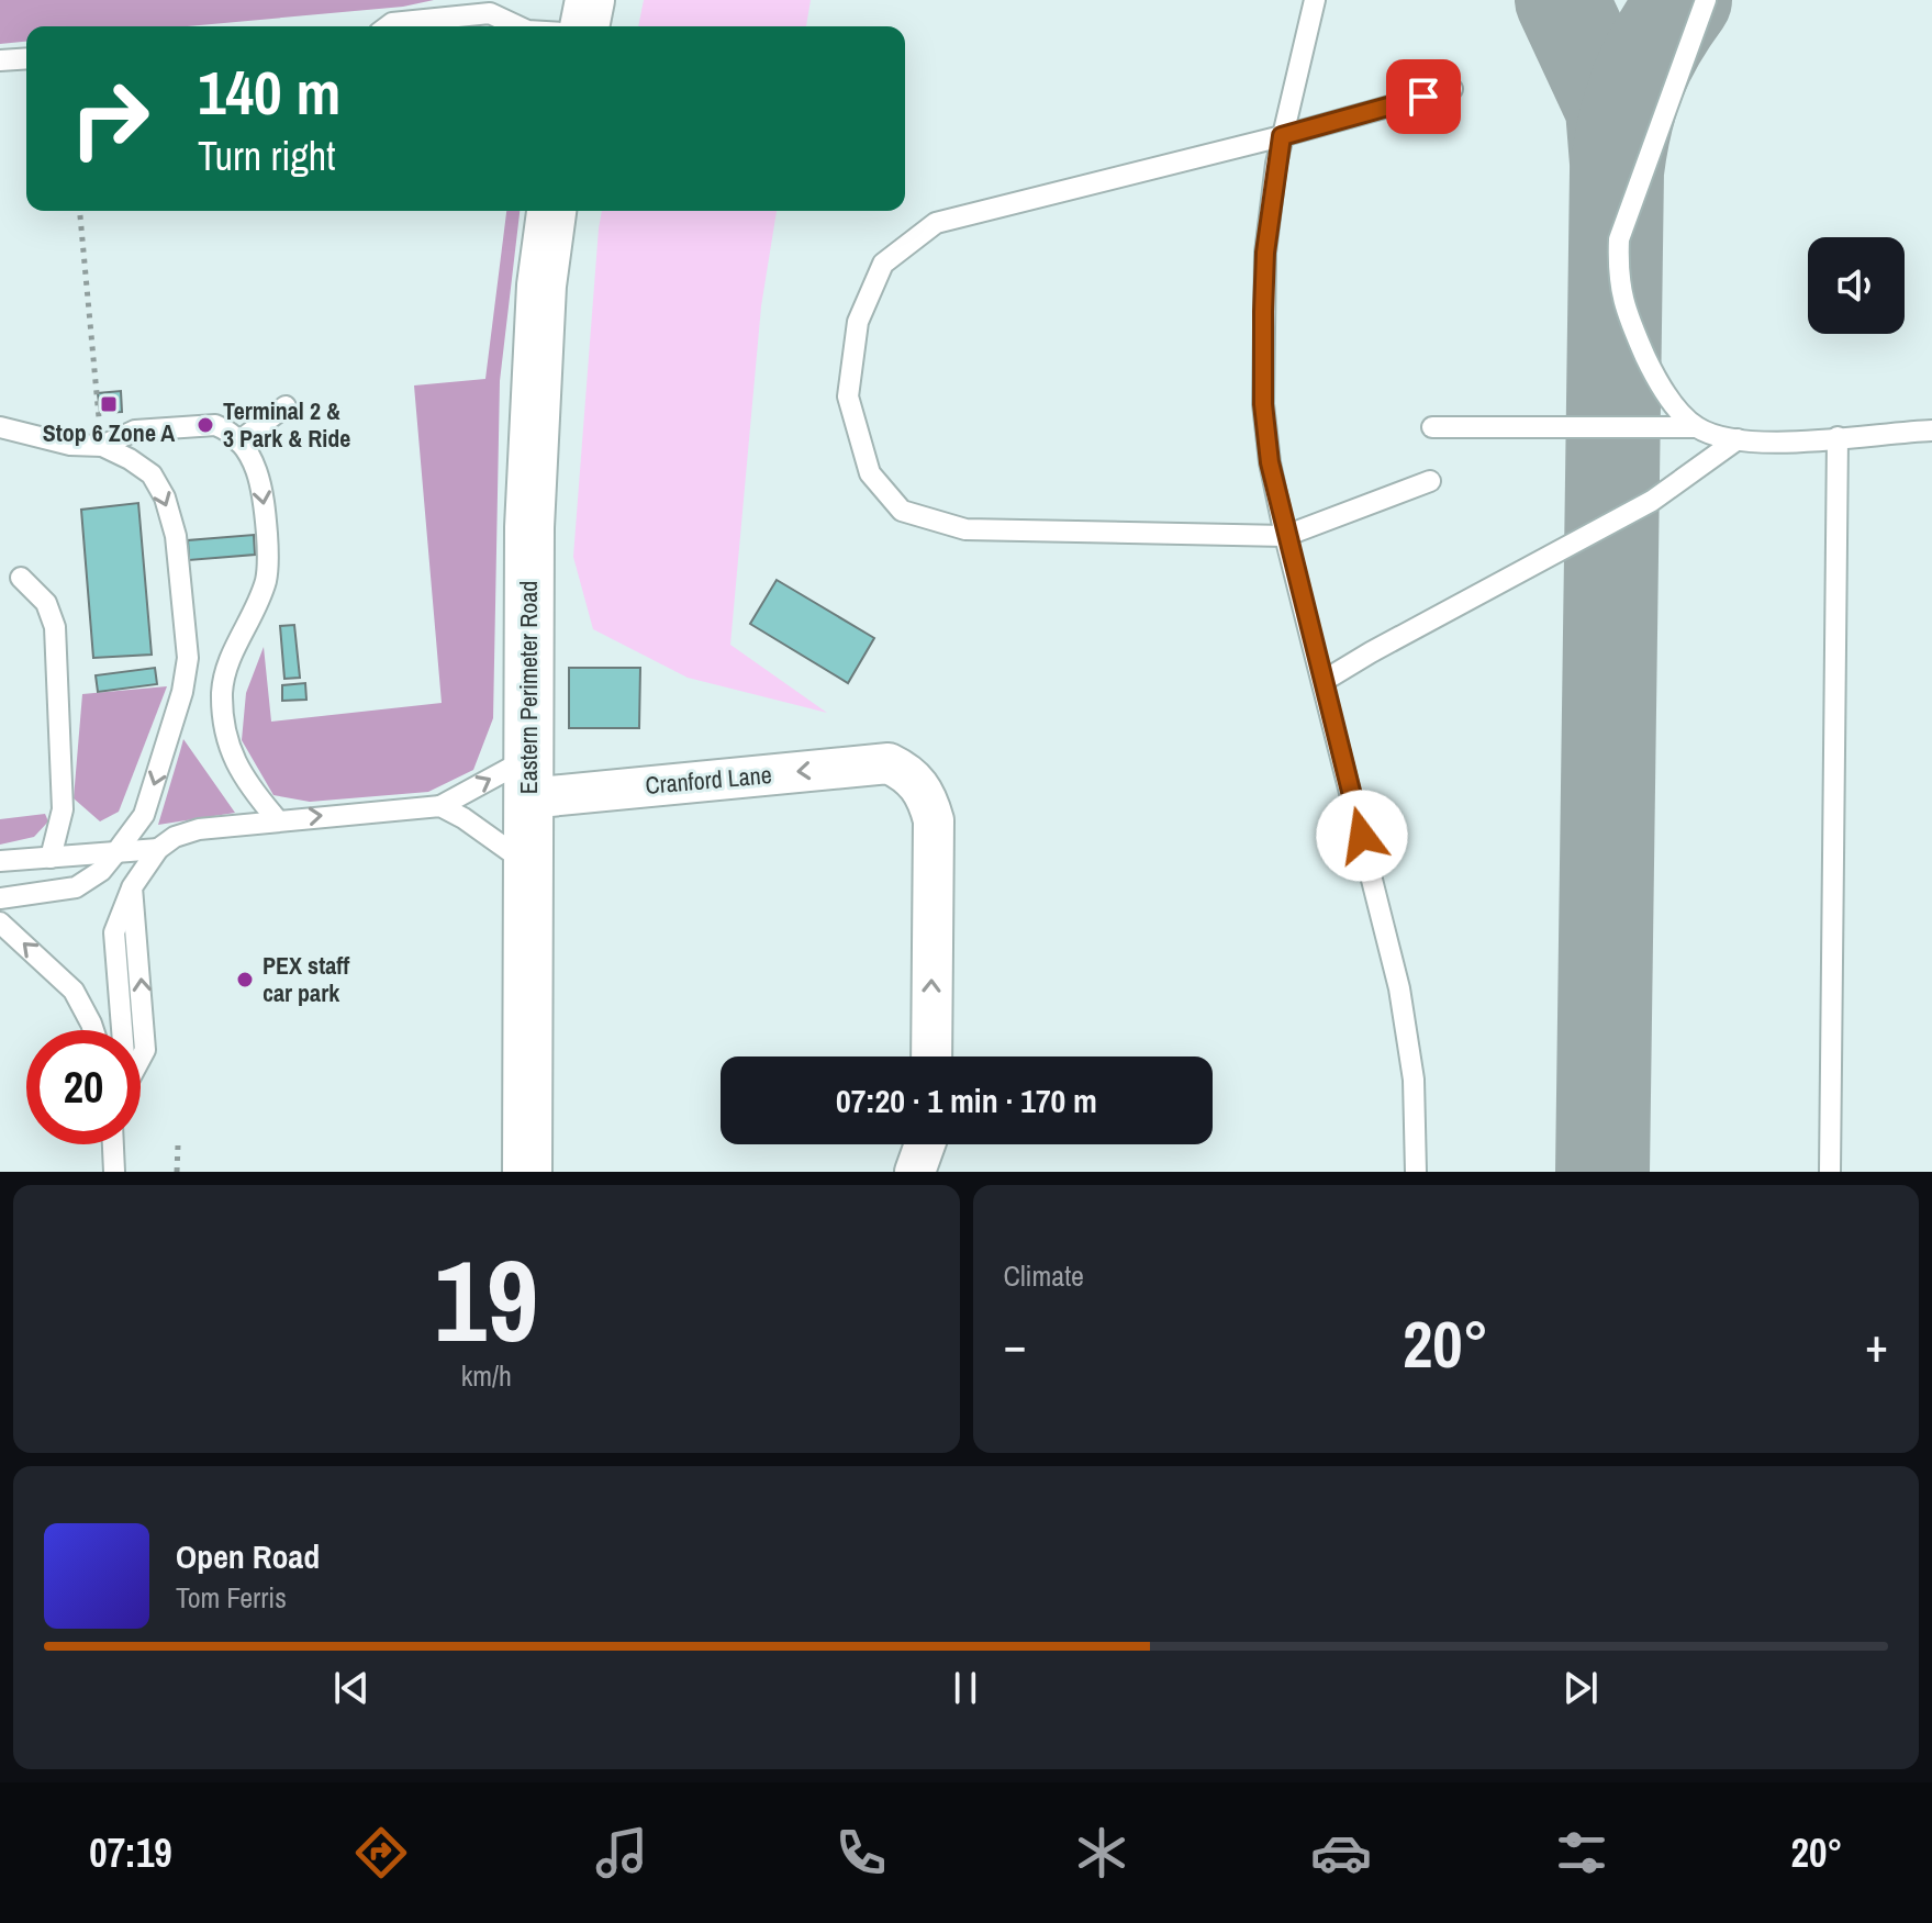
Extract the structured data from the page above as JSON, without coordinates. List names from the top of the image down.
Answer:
{
  "streets": {
    "street": ["Eastern Perimeter Road", "Cranford Lane"]
  },
  "crossings": [
    ["Eastern Perimeter Road", "Cranford Lane"]
  ],
  "places": {
    "transit": ["Stop 6 Zone A"],
    "other": ["Terminal 2 & 3 Park & Ride", "PEX staff car park"]
  },
  "page": {
    "turn": ["140 m", "Turn right"],
    "limit": "20",
    "trip": "07:20 · 1 min · 170 m",
    "tile": [
      ["19", "km/h"],
      "Climate"
    ],
    "heat": ["−", "20°", "+"],
    "song": ["Open Road", "Tom Ferris"],
    "tabs": ["07:19", "20°"]
  }
}
